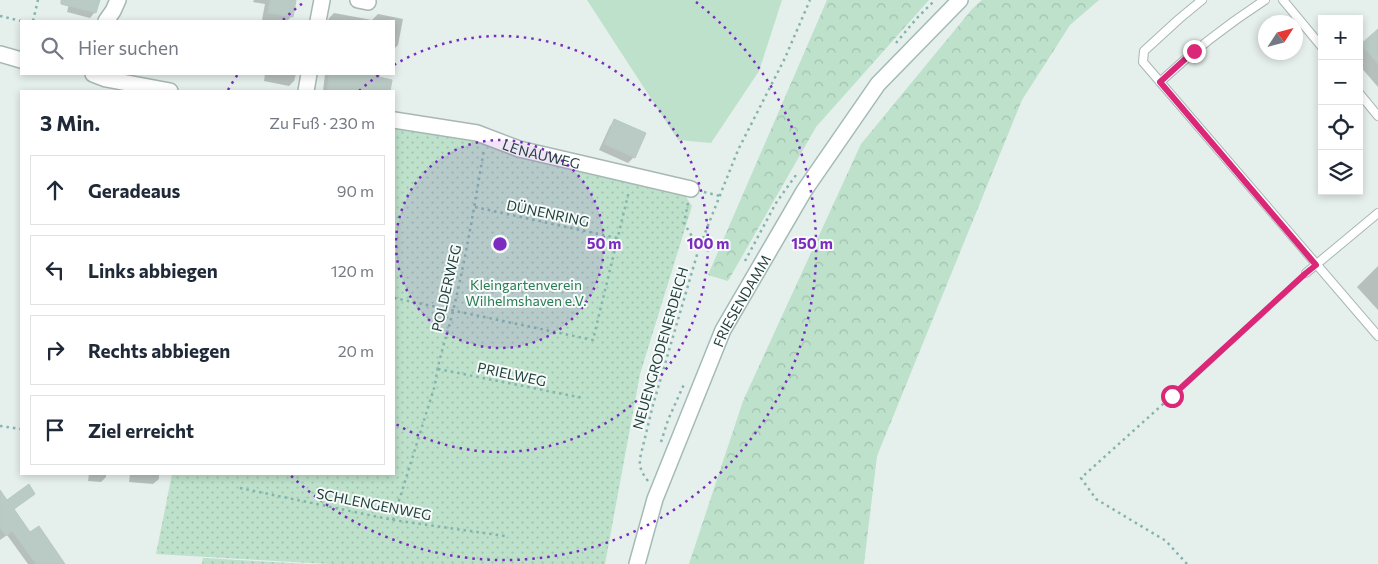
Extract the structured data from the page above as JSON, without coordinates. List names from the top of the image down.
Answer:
{
  "streets": {
    "main road": ["LENAUWEG", "FRIESENDAMM"],
    "path": [
      "DÜNENRING",
      "POLDERWEG",
      "NEUENGRODENERDEICH",
      "PRIELWEG",
      "SCHLENGENWEG"
    ]
  },
  "crossings": [
    ["DÜNENRING", "POLDERWEG"],
    ["POLDERWEG", "PRIELWEG"],
    ["POLDERWEG", "SCHLENGENWEG"]
  ],
  "parks": ["Kleingartenverein Wilhelmshaven e.V."],
  "north": "top right",
  "page": {
    "map_buttons": ["+", "−"],
    "search": "Hier suchen",
    "heading": ["3 Min.", "Zu Fuß · 230 m"],
    "list": [
      ["Geradeaus", "90 m"],
      ["Links abbiegen", "120 m"],
      ["Rechts abbiegen", "20 m"],
      "Ziel erreicht"
    ]
  },
  "rings": ["50 m", "100 m", "150 m"]
}
